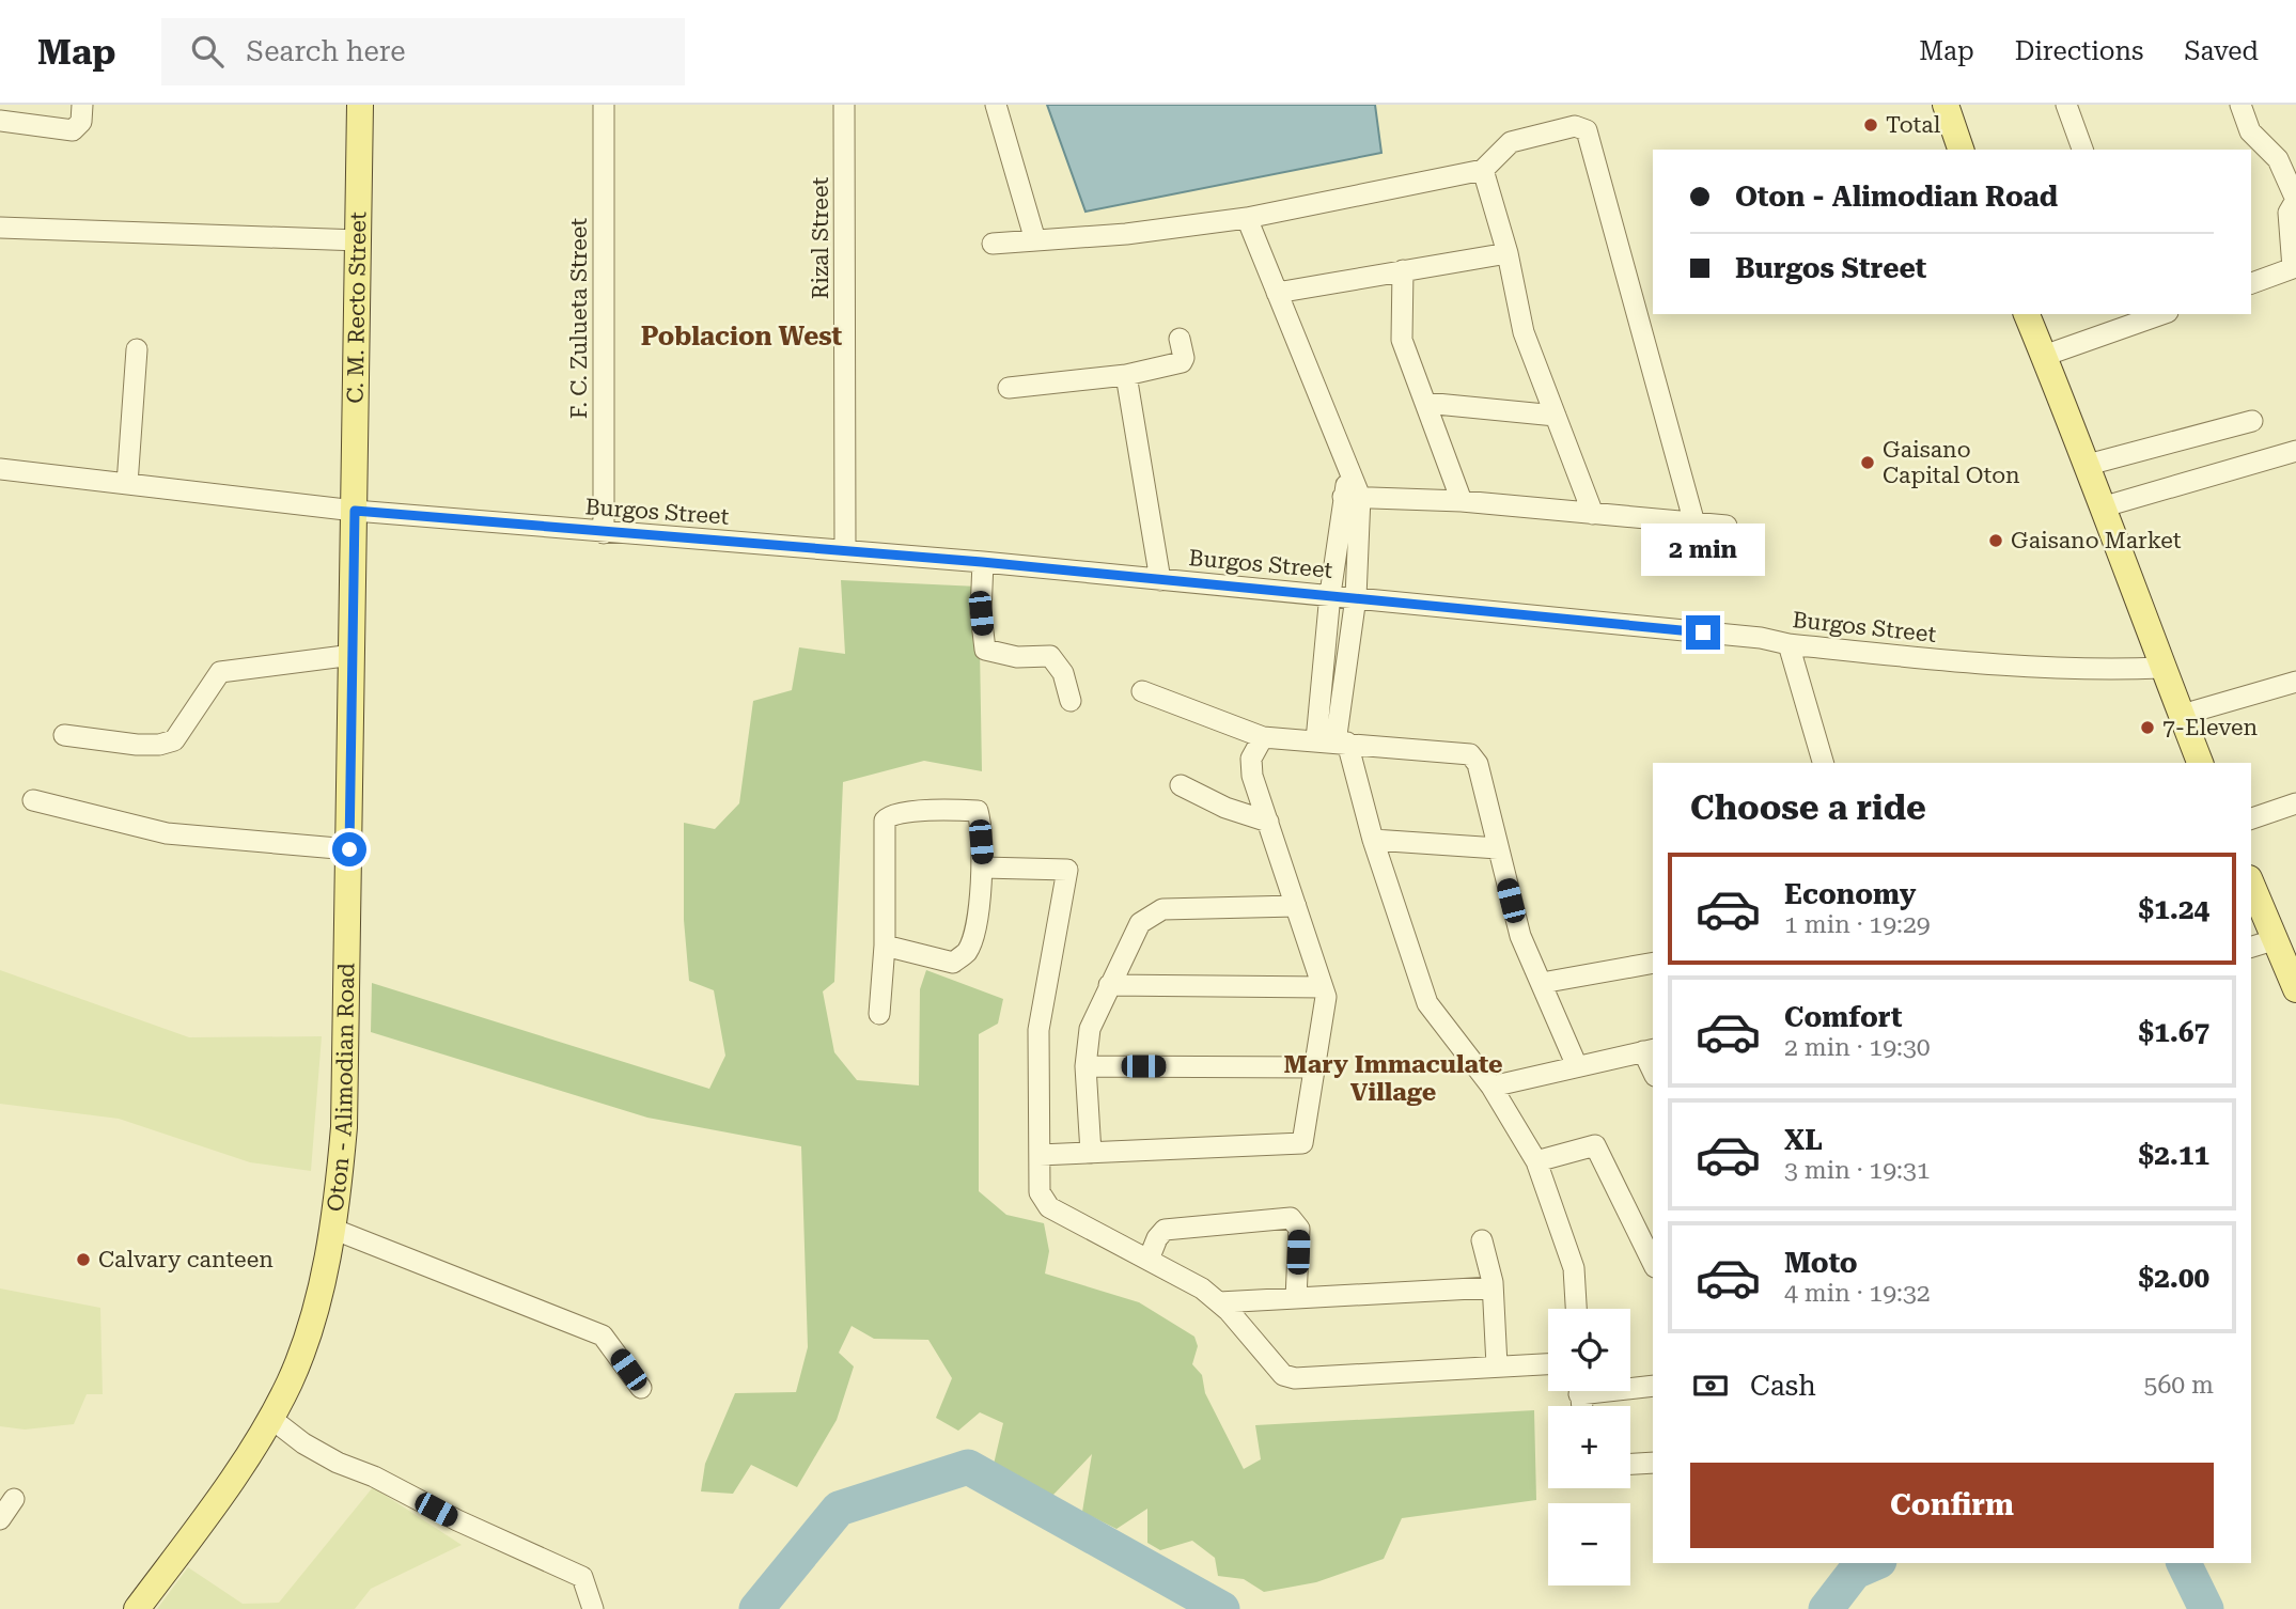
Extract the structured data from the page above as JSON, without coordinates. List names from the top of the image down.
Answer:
{
  "streets": {
    "main road": ["C. M. Recto Street", "Oton - Alimodian Road"],
    "street": ["Rizal Street", "F. C. Zulueta Street", "Burgos Street"]
  },
  "crossings": [
    ["Rizal Street", "Burgos Street"],
    ["C. M. Recto Street", "Burgos Street"],
    ["C. M. Recto Street", "Oton - Alimodian Road"],
    ["F. C. Zulueta Street", "Burgos Street"],
    ["Burgos Street", "Oton - Alimodian Road"]
  ],
  "districts": ["Poblacion West", "Mary Immaculate Village"],
  "places": [
    "Total",
    "Gaisano Capital Oton",
    "Gaisano Market",
    "7-Eleven",
    "Calvary canteen"
  ],
  "page": {
    "header": "Map",
    "search": "Search here",
    "nav": ["Map", "Directions", "Saved"],
    "banner": ["Oton - Alimodian Road", "Burgos Street"],
    "bubble": "2 min",
    "heading": "Choose a ride",
    "list": [
      {
        "name": "Economy",
        "note": "1 min · 19:29",
        "value": "$1.24"
      },
      {
        "name": "Comfort",
        "note": "2 min · 19:30",
        "value": "$1.67"
      },
      {
        "name": "XL",
        "note": "3 min · 19:31",
        "value": "$2.11"
      },
      {
        "name": "Moto",
        "note": "4 min · 19:32",
        "value": "$2.00"
      }
    ],
    "map_buttons": ["+", "−"],
    "pay": ["Cash", "560 m"],
    "buttons": "Confirm"
  }
}
